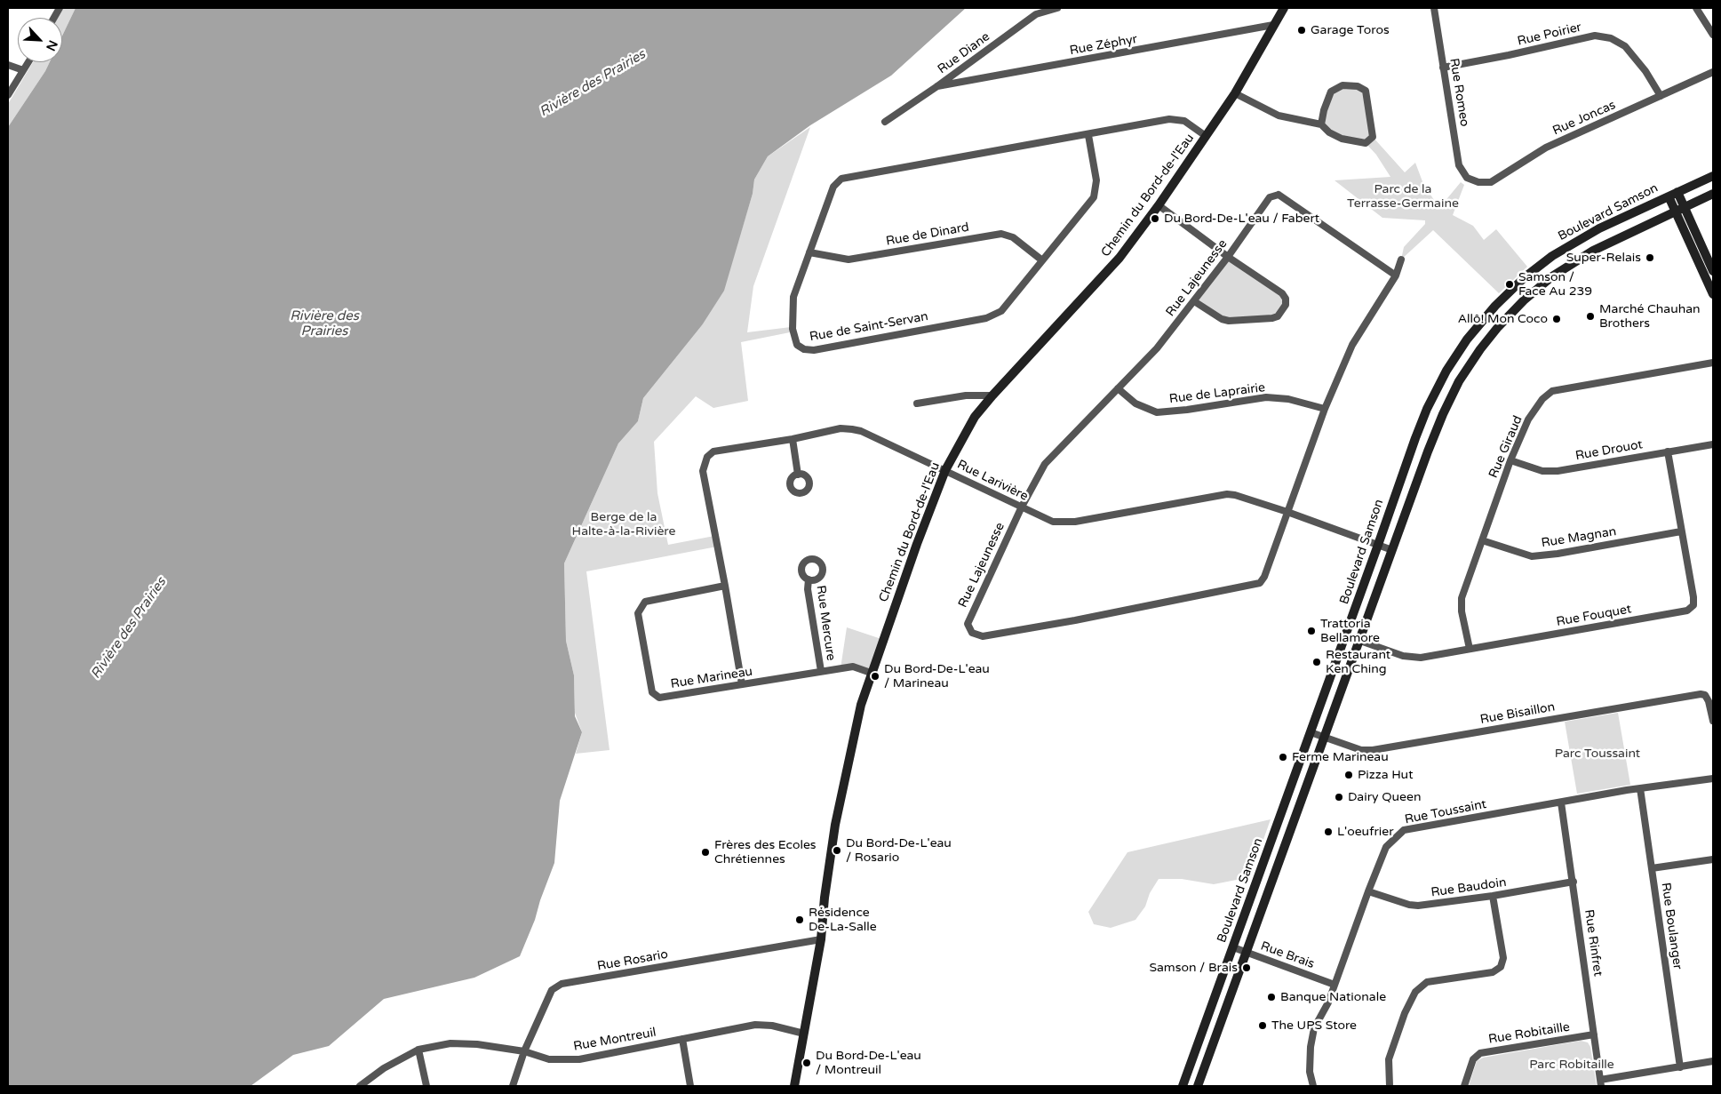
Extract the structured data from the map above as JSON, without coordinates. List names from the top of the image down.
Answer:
{
  "streets": {
    "street": [
      "Rue Poirier",
      "Rue Zéphyr",
      "Rue Diane",
      "Rue Romeo",
      "Rue Joncas",
      "Chemin du Bord-de-l'Eau",
      "Boulevard Samson",
      "Rue de Dinard",
      "Rue Lajeunesse",
      "Rue de Saint-Servan",
      "Rue de Laprairie",
      "Rue Giraud",
      "Rue Drouot",
      "Rue Larivière",
      "Rue Magnan",
      "Rue Fouquet",
      "Rue Mercure",
      "Rue Marineau",
      "Rue Bisaillon",
      "Rue Toussaint",
      "Rue Baudoin",
      "Rue Boulanger",
      "Rue Rinfret",
      "Rue Brais",
      "Rue Rosario",
      "Rue Robitaille",
      "Rue Montreuil"
    ]
  },
  "crossings": [
    ["Rue Poirier", "Rue Romeo"],
    ["Rue Poirier", "Rue Joncas"],
    ["Rue Zéphyr", "Rue Diane"],
    ["Rue Zéphyr", "Chemin du Bord-de-l'Eau"],
    ["Rue Romeo", "Rue Joncas"],
    ["Chemin du Bord-de-l'Eau", "Rue de Saint-Servan"],
    ["Chemin du Bord-de-l'Eau", "Rue Larivière"],
    ["Chemin du Bord-de-l'Eau", "Rue Marineau"],
    ["Chemin du Bord-de-l'Eau", "Rue Rosario"],
    ["Chemin du Bord-de-l'Eau", "Rue Montreuil"],
    ["Boulevard Samson", "Rue Larivière"],
    ["Boulevard Samson", "Rue Fouquet"],
    ["Boulevard Samson", "Rue Bisaillon"],
    ["Boulevard Samson", "Rue Brais"],
    ["Rue de Dinard", "Rue de Saint-Servan"],
    ["Rue Lajeunesse", "Rue de Laprairie"],
    ["Rue Lajeunesse", "Rue Larivière"],
    ["Rue Giraud", "Rue Drouot"],
    ["Rue Giraud", "Rue Magnan"],
    ["Rue Giraud", "Rue Fouquet"],
    ["Rue Drouot", "Rue Fouquet"],
    ["Rue Larivière", "Rue Marineau"],
    ["Rue Magnan", "Rue Fouquet"],
    ["Rue Mercure", "Rue Marineau"],
    ["Rue Toussaint", "Rue Baudoin"],
    ["Rue Toussaint", "Rue Boulanger"],
    ["Rue Toussaint", "Rue Rinfret"],
    ["Rue Toussaint", "Rue Brais"],
    ["Rue Baudoin", "Rue Rinfret"],
    ["Rue Rinfret", "Rue Robitaille"],
    ["Rue Rosario", "Rue Montreuil"]
  ],
  "water": ["Rivière des Prairies"],
  "parks": [
    "Parc de la Terrasse-Germaine",
    "Berge de la Halte-à-la-Rivière",
    "Parc Toussaint",
    "Parc Robitaille"
  ],
  "places": [
    "Garage Toros",
    "Du Bord-De-L'eau / Fabert",
    "Super-Relais",
    "Samson / Face Au 239",
    "Marché Chauhan Brothers",
    "Allô! Mon Coco",
    "Trattoria Bellamore",
    "Restaurant Ken Ching",
    "Du Bord-De-L'eau / Marineau",
    "Ferme Marineau",
    "Pizza Hut",
    "Dairy Queen",
    "L'oeufrier",
    "Du Bord-De-L'eau / Rosario",
    "Frères des Ecoles Chrétiennes",
    "Résidence De-La-Salle",
    "Samson / Brais",
    "Banque Nationale",
    "The UPS Store",
    "Du Bord-De-L'eau / Montreuil"
  ],
  "north": "bottom right"
}
